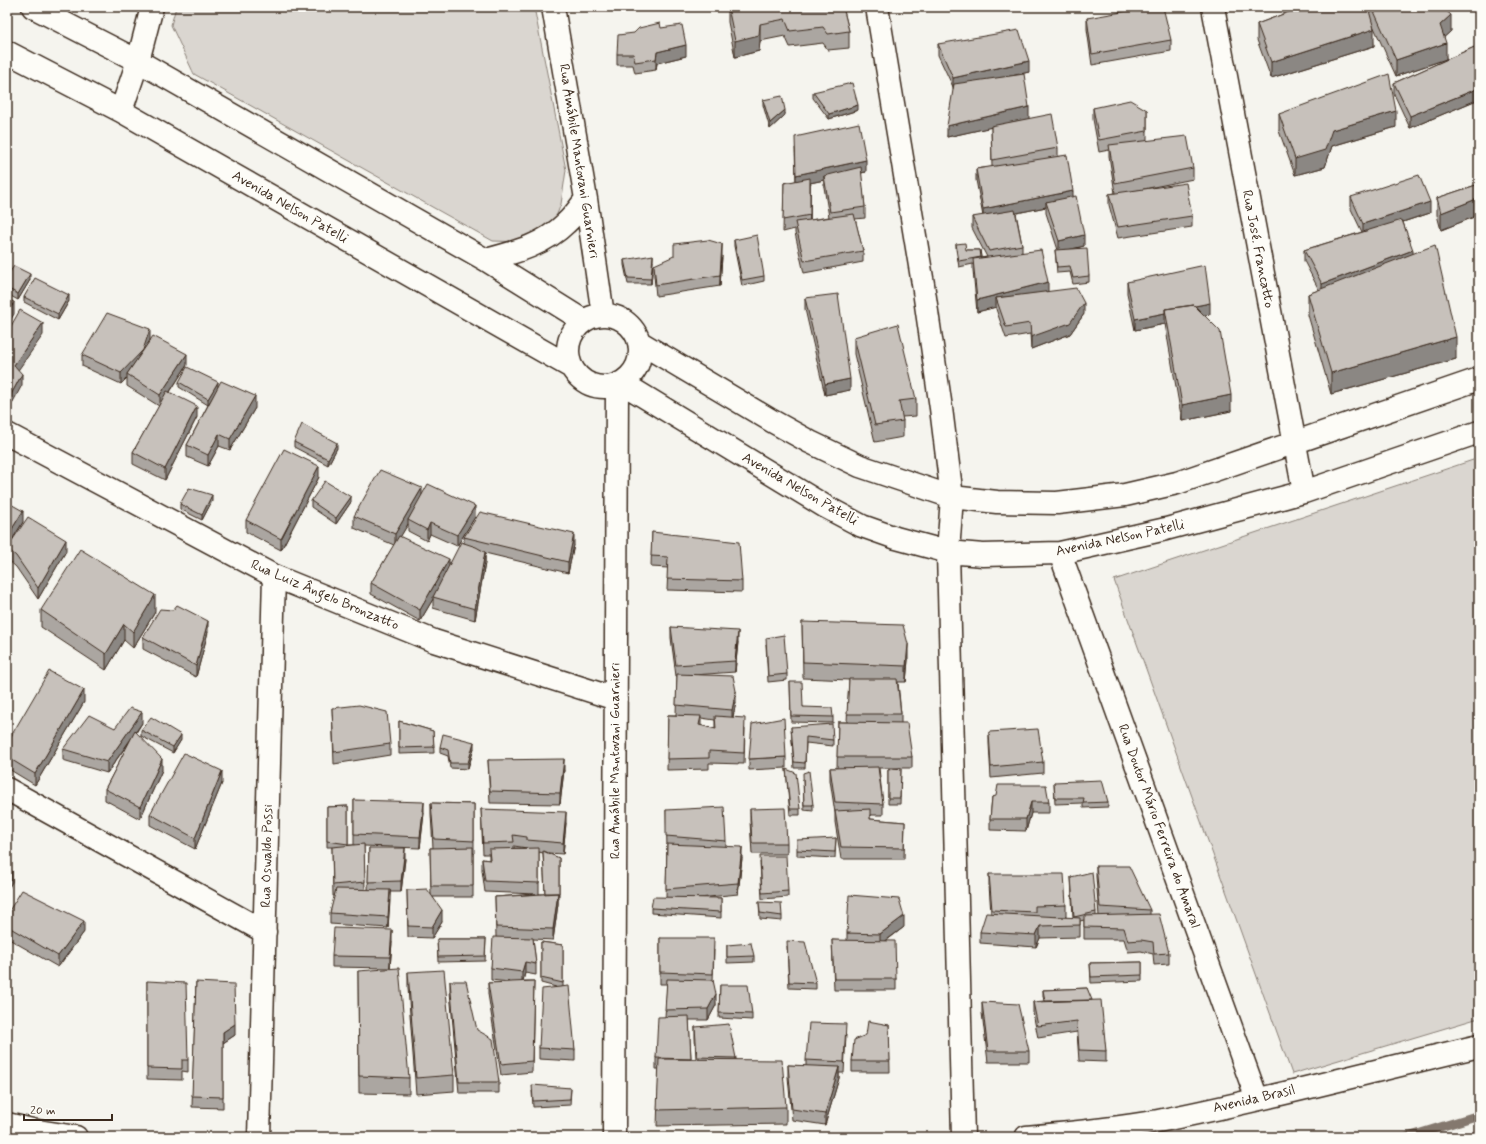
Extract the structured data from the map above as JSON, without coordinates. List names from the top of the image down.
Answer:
{
  "streets": {
    "street": [
      "Rua Amábile Mantovani Guarnieri",
      "Avenida Nelson Patelli",
      "Rua José. Francatto",
      "Rua Luiz Ângelo Bronzatto",
      "Rua Doutor Mário Ferreira do Amaral",
      "Rua Oswaldo Possi",
      "Avenida Brasil"
    ]
  },
  "crossings": [
    ["Rua Amábile Mantovani Guarnieri", "Avenida Nelson Patelli"],
    ["Rua Amábile Mantovani Guarnieri", "Rua Luiz Ângelo Bronzatto"],
    ["Avenida Nelson Patelli", "Rua José. Francatto"],
    ["Avenida Nelson Patelli", "Rua Doutor Mário Ferreira do Amaral"],
    ["Rua Luiz Ângelo Bronzatto", "Rua Oswaldo Possi"],
    ["Rua Doutor Mário Ferreira do Amaral", "Avenida Brasil"]
  ],
  "scale_bar": "20 m"
}
